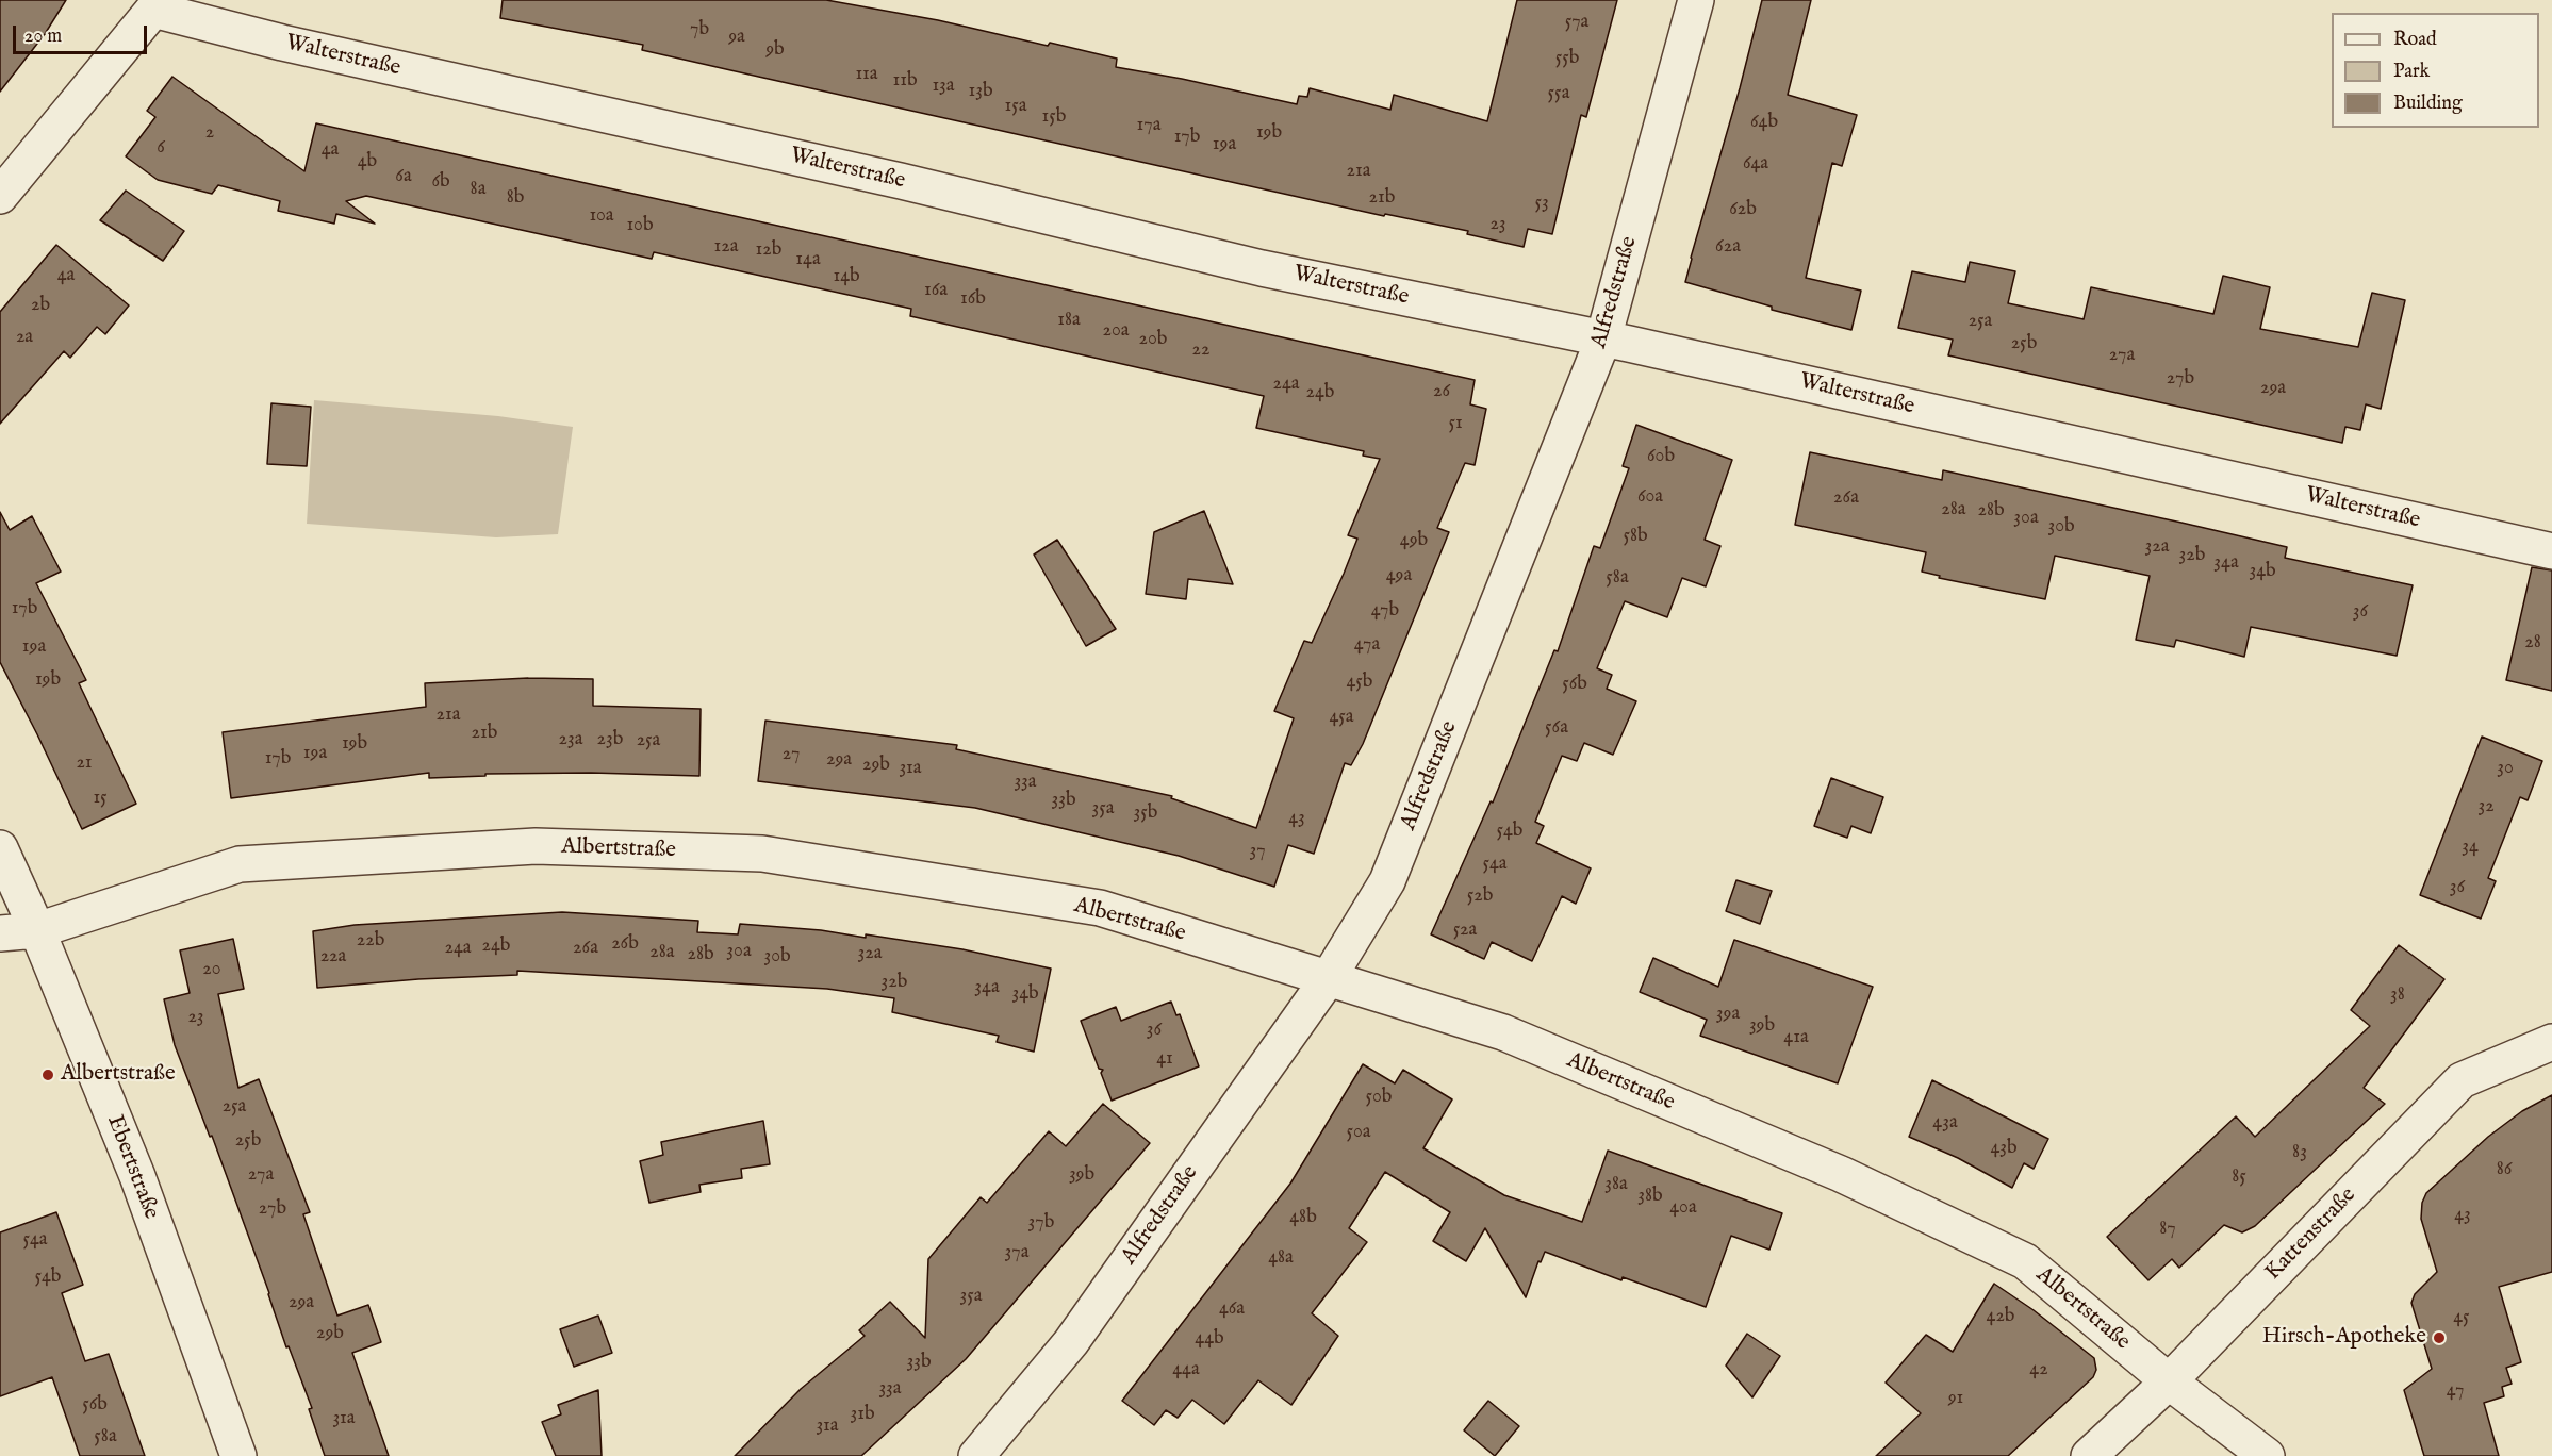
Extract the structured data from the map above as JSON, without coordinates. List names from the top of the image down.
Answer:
{
  "streets": {
    "street": [
      "Walterstraße",
      "Alfredstraße",
      "Albertstraße",
      "Ebertstraße",
      "Kattenstraße"
    ]
  },
  "crossings": [
    ["Walterstraße", "Alfredstraße"],
    ["Alfredstraße", "Albertstraße"],
    ["Albertstraße", "Ebertstraße"],
    ["Albertstraße", "Kattenstraße"]
  ],
  "places": ["Albertstraße", "Hirsch-Apotheke"],
  "house_numbers": [
    "57a",
    "7b",
    "9a",
    "9b",
    "55b",
    "11a",
    "11b",
    "13a",
    "13b",
    "55a",
    "15a",
    "15b",
    "64b",
    "17a",
    "2",
    "19b",
    "17b",
    "19a",
    "6",
    "4a",
    "4b",
    "64a",
    "21a",
    "6a",
    "6b",
    "8a",
    "8b",
    "21b",
    "53",
    "62b",
    "10a",
    "23",
    "10b",
    "12a",
    "62a",
    "12b",
    "14a",
    "4a",
    "14b",
    "16a",
    "16b",
    "2b",
    "18a",
    "25a",
    "20a",
    "2a",
    "20b",
    "25b",
    "22",
    "27a",
    "27b",
    "24a",
    "29a",
    "26",
    "24b",
    "51",
    "60b",
    "60a",
    "26a",
    "28a",
    "28b",
    "30a",
    "30b",
    "58b",
    "49b",
    "32a",
    "32b",
    "34a",
    "34b",
    "49a",
    "58a",
    "17b",
    "47b",
    "36",
    "28",
    "47a",
    "19a",
    "19b",
    "45b",
    "56b",
    "21a",
    "45a",
    "56a",
    "21b",
    "23a",
    "23b",
    "25a",
    "19b",
    "19a",
    "27",
    "17b",
    "29a",
    "21",
    "29b",
    "31a",
    "30",
    "33a",
    "15",
    "33b",
    "32",
    "35a",
    "35b",
    "43",
    "54b",
    "34",
    "37",
    "54a",
    "36",
    "52b",
    "52a",
    "22b",
    "26b",
    "24b",
    "24a",
    "26a",
    "30a",
    "28a",
    "32a",
    "28b",
    "22a",
    "30b",
    "20",
    "32b",
    "34a",
    "34b",
    "38",
    "39a",
    "23",
    "39b",
    "36",
    "41a",
    "41",
    "50b",
    "25a",
    "43a",
    "50a",
    "25b",
    "43b",
    "83",
    "86",
    "27a",
    "39b",
    "85",
    "38a",
    "38b",
    "40a",
    "27b",
    "43",
    "48b",
    "37b",
    "87",
    "54a",
    "37a",
    "48a",
    "54b",
    "35a",
    "29a",
    "46a",
    "42b",
    "45",
    "29b",
    "44b",
    "33b",
    "44a",
    "42",
    "33a",
    "47",
    "91",
    "56b",
    "31b",
    "31a",
    "31a",
    "58a"
  ],
  "legend": ["Road", "Park", "Building"],
  "scale_bar": "20 m"
}
